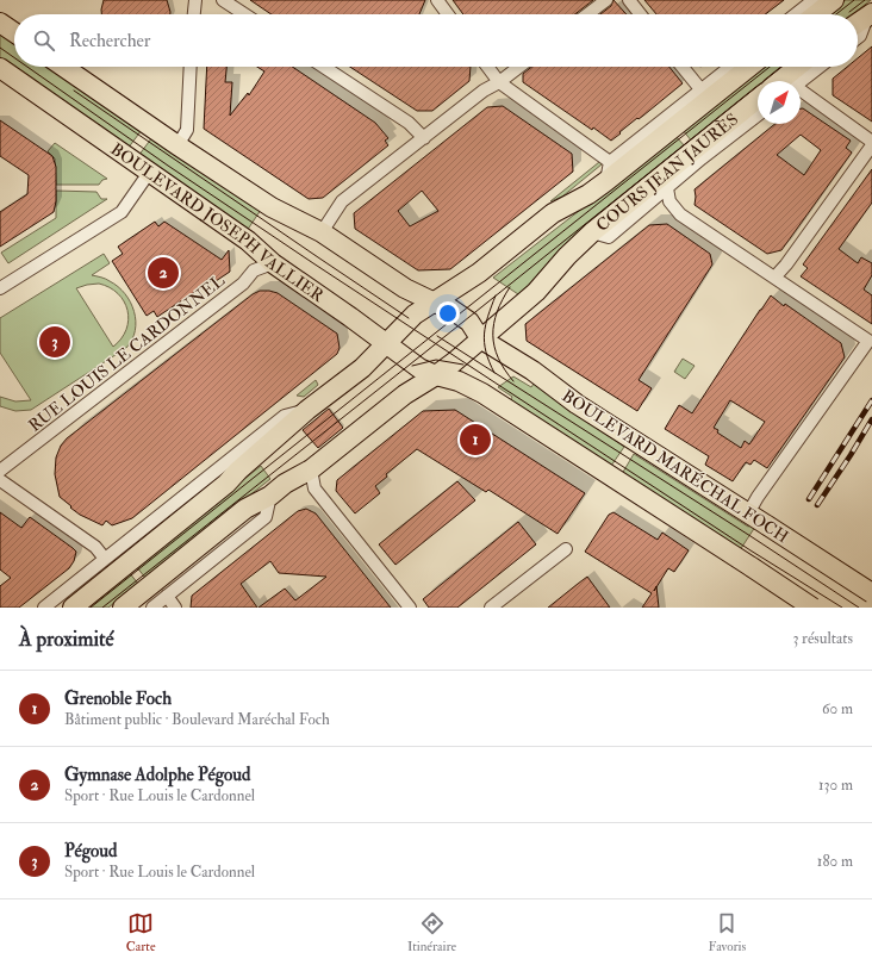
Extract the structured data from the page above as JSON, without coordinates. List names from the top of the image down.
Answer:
{
  "streets": {
    "main road": ["COURS JEAN JAURÈS", "BOULEVARD JOSEPH VALLIER", "BOULEVARD MARÉCHAL FOCH"],
    "street": ["RUE LOUIS LE CARDONNEL"]
  },
  "crossings": [
    ["COURS JEAN JAURÈS", "BOULEVARD JOSEPH VALLIER"],
    ["COURS JEAN JAURÈS", "BOULEVARD MARÉCHAL FOCH"],
    ["BOULEVARD JOSEPH VALLIER", "RUE LOUIS LE CARDONNEL"]
  ],
  "north": "top right",
  "page": {
    "search": "Rechercher",
    "pins": ["2", "3", "1"],
    "heading": ["À proximité", "3 résultats"],
    "list": [
      {
        "mark": "1",
        "name": "Grenoble Foch",
        "note": "Bâtiment public · Boulevard Maréchal Foch",
        "value": "60 m"
      },
      {
        "mark": "2",
        "name": "Gymnase Adolphe Pégoud",
        "note": "Sport · Rue Louis le Cardonnel",
        "value": "130 m"
      },
      {
        "mark": "3",
        "name": "Pégoud",
        "note": "Sport · Rue Louis le Cardonnel",
        "value": "180 m"
      }
    ],
    "nav": ["Carte", "Itinéraire", "Favoris"]
  }
}
